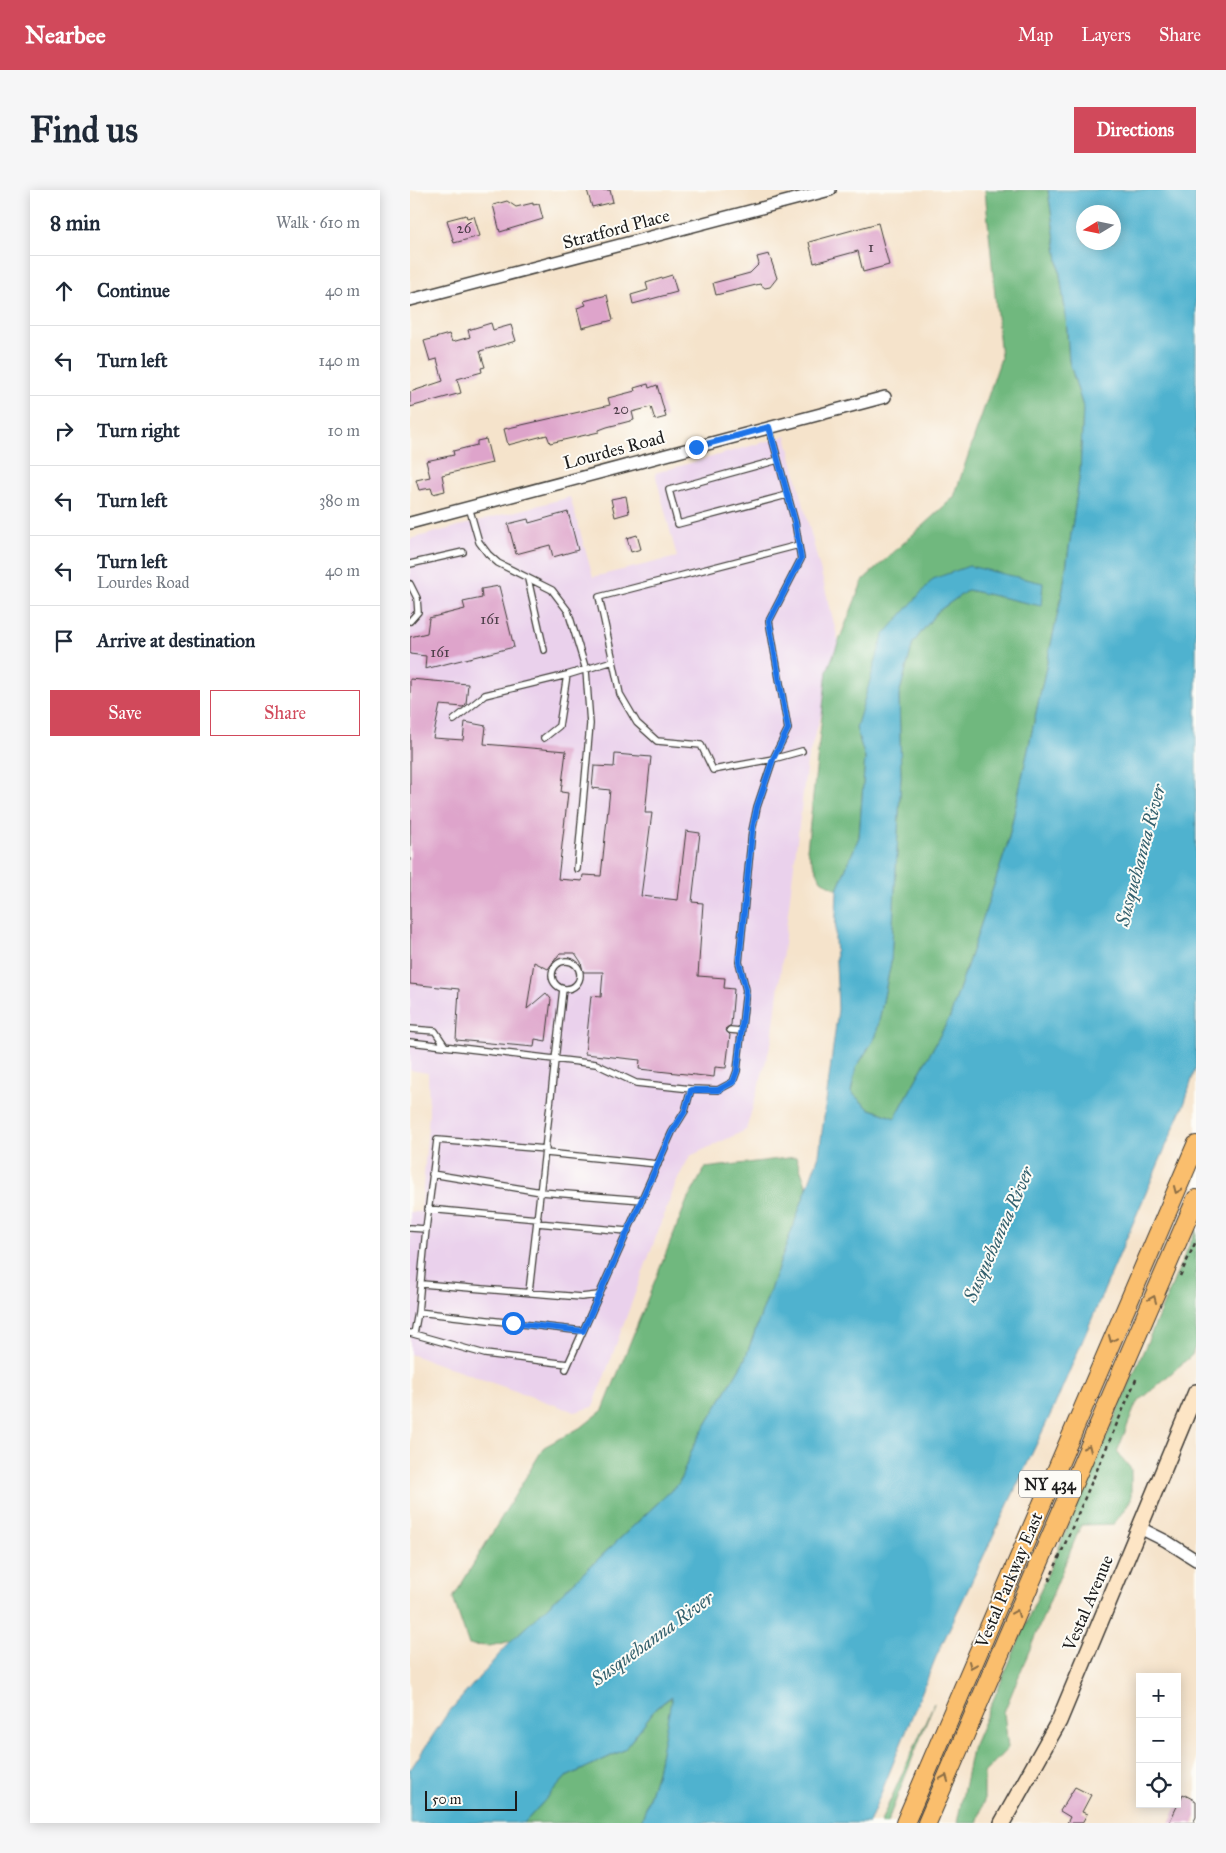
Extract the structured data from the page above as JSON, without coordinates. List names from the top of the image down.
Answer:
{
  "streets": {
    "main road": ["NY 434", "Vestal Parkway East"],
    "street": ["Stratford Place", "Lourdes Road", "Vestal Avenue"]
  },
  "water": ["Susquehanna River"],
  "house_numbers": [
    "26",
    "1",
    "20",
    "161",
    "161"
  ],
  "scale_bar": "50 m",
  "north": "left",
  "page": {
    "header": "Nearbee",
    "nav": ["Map", "Layers", "Share"],
    "buttons": [
      "Directions",
      ["Save", "Share"]
    ],
    "title": "Find us",
    "heading": ["8 min", "Walk · 610 m"],
    "list": [
      ["Continue", "40 m"],
      ["Turn left", "140 m"],
      ["Turn right", "10 m"],
      ["Turn left", "380 m"],
      ["Turn left", "Lourdes Road", "40 m"],
      "Arrive at destination"
    ],
    "map_buttons": ["+", "−"],
    "scale": "50 m"
  }
}
